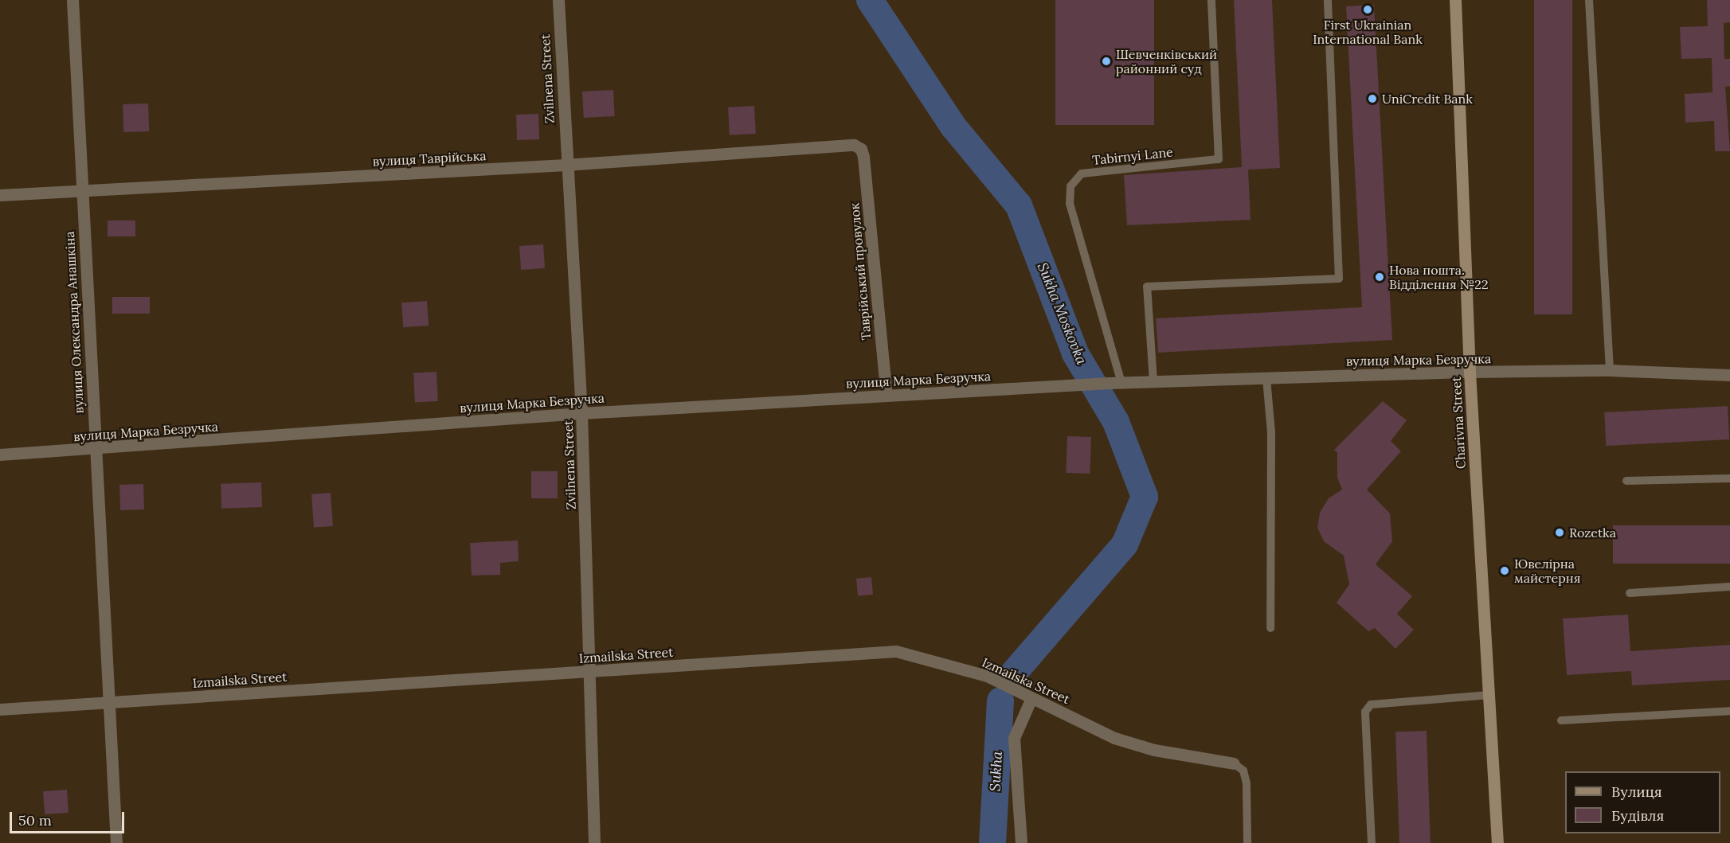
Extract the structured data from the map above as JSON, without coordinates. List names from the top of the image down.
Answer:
{
  "streets": {
    "street": [
      "Zvilnena Street",
      "вулиця Таврійська",
      "Таврійський провулок",
      "вулиця Олександра Анашкіна",
      "вулиця Марка Безручка",
      "Charivna Street",
      "Izmailska Street"
    ],
    "lane": ["Tabirnyi Lane"]
  },
  "crossings": [
    ["Zvilnena Street", "вулиця Таврійська"],
    ["Zvilnena Street", "вулиця Марка Безручка"],
    ["Zvilnena Street", "Izmailska Street"],
    ["Tabirnyi Lane", "вулиця Марка Безручка"],
    ["вулиця Таврійська", "Таврійський провулок"],
    ["вулиця Таврійська", "вулиця Олександра Анашкіна"],
    ["Таврійський провулок", "вулиця Марка Безручка"],
    ["вулиця Олександра Анашкіна", "вулиця Марка Безручка"],
    ["вулиця Олександра Анашкіна", "Izmailska Street"],
    ["вулиця Марка Безручка", "Charivna Street"]
  ],
  "water": ["Sukha Moskovka", "Sukha"],
  "places": [
    "First Ukrainian International Bank",
    "Шевченківський районний суд",
    "UniCredit Bank",
    "Нова пошта. Відділення №22",
    "Rozetka",
    "Ювелірна майстерня"
  ],
  "legend": ["Вулиця", "Будівля"],
  "scale_bar": "50 m"
}
